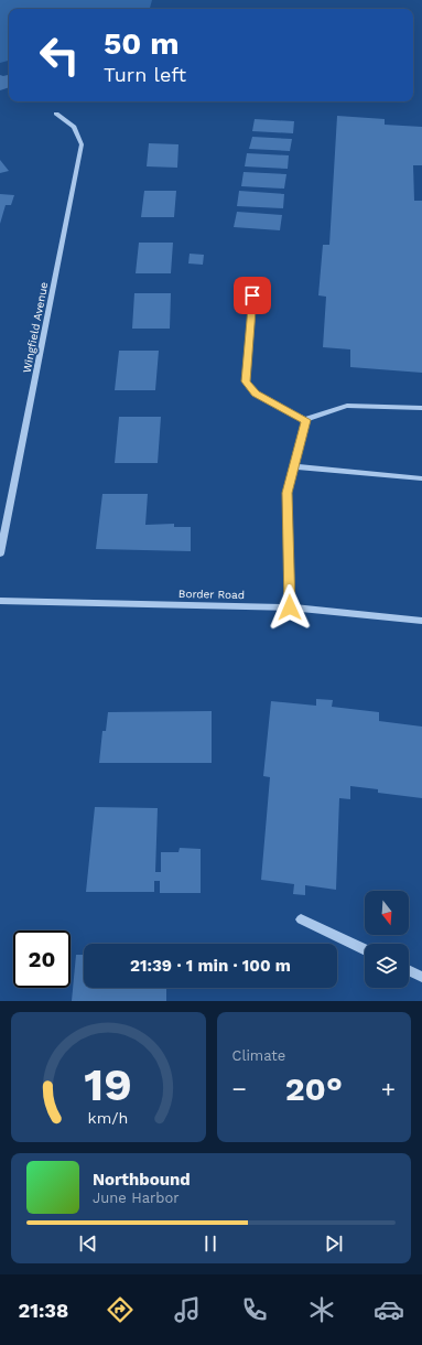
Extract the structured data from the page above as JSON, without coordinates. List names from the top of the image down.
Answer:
{
  "streets": {
    "street": ["Wingfield Avenue", "Border Road"]
  },
  "north": "bottom",
  "page": {
    "turn": ["50 m", "Turn left"],
    "limit": "20",
    "trip": "21:39 · 1 min · 100 m",
    "tile": "Climate",
    "heat": ["−", "20°", "+"],
    "song": ["Northbound", "June Harbor"],
    "tabs": "21:38",
    "gauge": ["19", "km/h"]
  }
}
